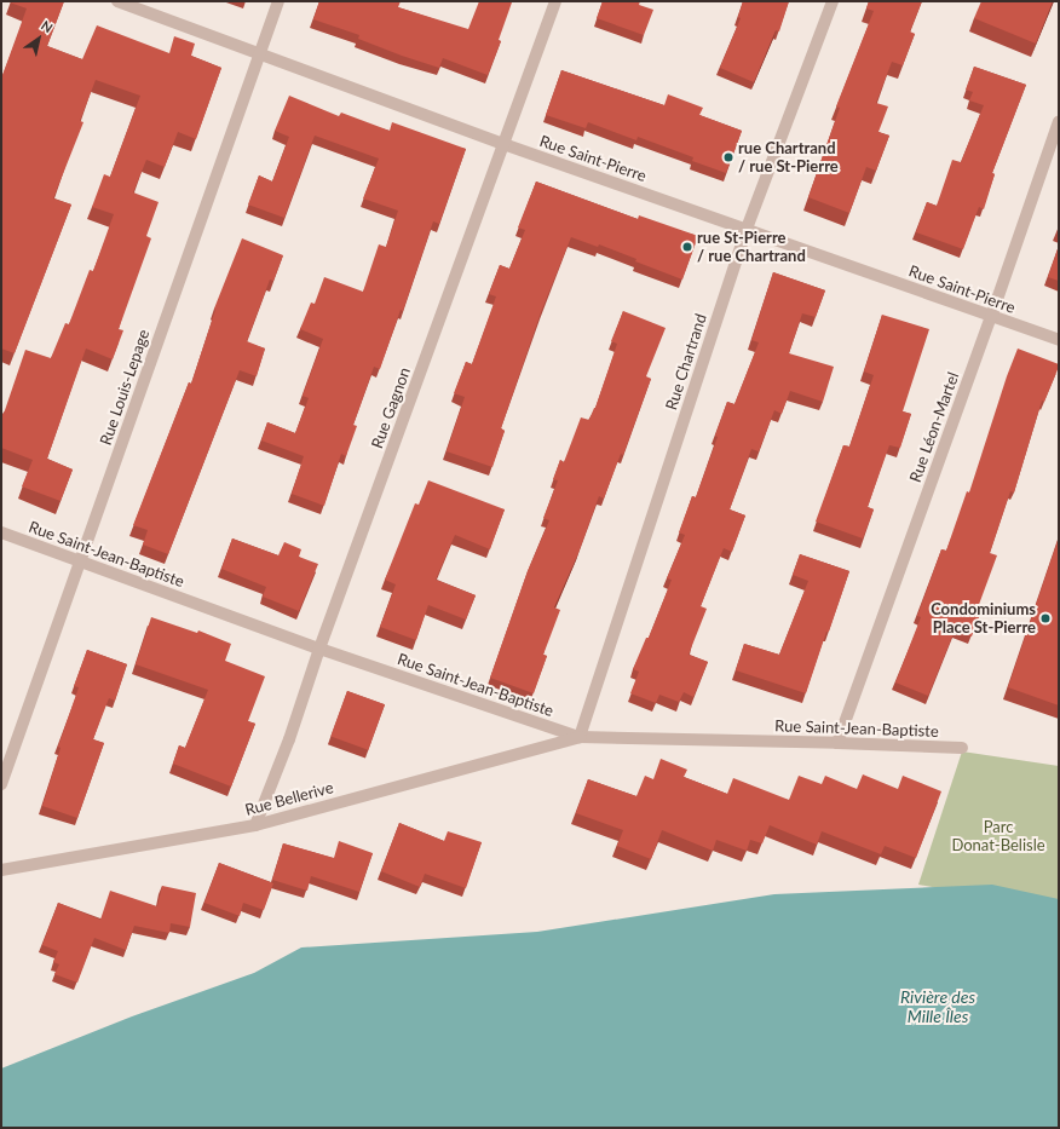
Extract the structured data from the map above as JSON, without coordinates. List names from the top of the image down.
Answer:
{
  "streets": {
    "street": [
      "Rue Saint-Pierre",
      "Rue Chartrand",
      "Rue Louis-Lepage",
      "Rue Gagnon",
      "Rue Léon-Martel",
      "Rue Saint-Jean-Baptiste",
      "Rue Bellerive"
    ]
  },
  "crossings": [
    ["Rue Saint-Pierre", "Rue Chartrand"],
    ["Rue Saint-Pierre", "Rue Louis-Lepage"],
    ["Rue Saint-Pierre", "Rue Gagnon"],
    ["Rue Saint-Pierre", "Rue Léon-Martel"],
    ["Rue Chartrand", "Rue Saint-Jean-Baptiste"],
    ["Rue Chartrand", "Rue Bellerive"],
    ["Rue Louis-Lepage", "Rue Saint-Jean-Baptiste"],
    ["Rue Gagnon", "Rue Saint-Jean-Baptiste"],
    ["Rue Gagnon", "Rue Bellerive"],
    ["Rue Léon-Martel", "Rue Saint-Jean-Baptiste"],
    ["Rue Saint-Jean-Baptiste", "Rue Bellerive"]
  ],
  "water": ["Rivière des Mille Îles"],
  "parks": ["Parc Donat-Belisle"],
  "places": ["rue Chartrand / rue St-Pierre", "rue St-Pierre / rue Chartrand", "Condominiums Place St-Pierre"],
  "north": "top right"
}
